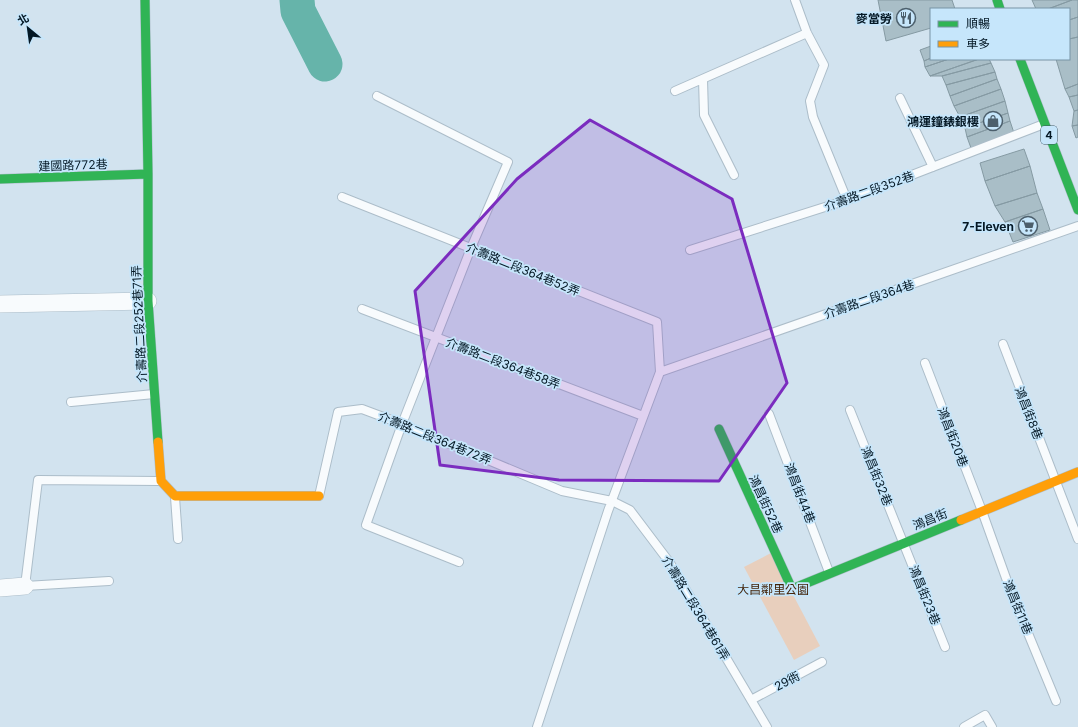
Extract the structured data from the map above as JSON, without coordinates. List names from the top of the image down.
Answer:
{
  "streets": {
    "street": [
      "4",
      "建國路772巷",
      "介壽路二段252巷71弄",
      "鴻昌街52巷",
      "鴻昌街"
    ],
    "lane": [
      "介壽路二段352巷",
      "介壽路二段364巷52弄",
      "介壽路二段364巷",
      "介壽路二段364巷58弄",
      "鴻昌街8巷",
      "鴻昌街20巷",
      "介壽路二段364巷72弄",
      "鴻昌街32巷",
      "鴻昌街44巷",
      "鴻昌街23巷",
      "鴻昌街11巷",
      "介壽路二段364巷61弄",
      "29衖"
    ]
  },
  "crossings": [
    ["4", "介壽路二段352巷"],
    ["建國路772巷", "介壽路二段252巷71弄"],
    ["介壽路二段364巷52弄", "介壽路二段364巷"],
    ["鴻昌街8巷", "鴻昌街"],
    ["鴻昌街20巷", "鴻昌街"],
    ["鴻昌街20巷", "鴻昌街11巷"],
    ["介壽路二段364巷72弄", "介壽路二段364巷61弄"],
    ["鴻昌街32巷", "鴻昌街"],
    ["鴻昌街32巷", "鴻昌街23巷"],
    ["鴻昌街44巷", "鴻昌街"],
    ["鴻昌街52巷", "鴻昌街"],
    ["鴻昌街", "鴻昌街23巷"],
    ["鴻昌街", "鴻昌街11巷"],
    ["介壽路二段364巷61弄", "29衖"]
  ],
  "parks": ["大昌鄰里公園"],
  "places": {
    "restaurant": ["麥當勞"],
    "shop": ["鴻運鐘錶銀樓"],
    "supermarket": ["7-Eleven"]
  },
  "legend": ["順暢", "車多"],
  "north": "top left"
}
